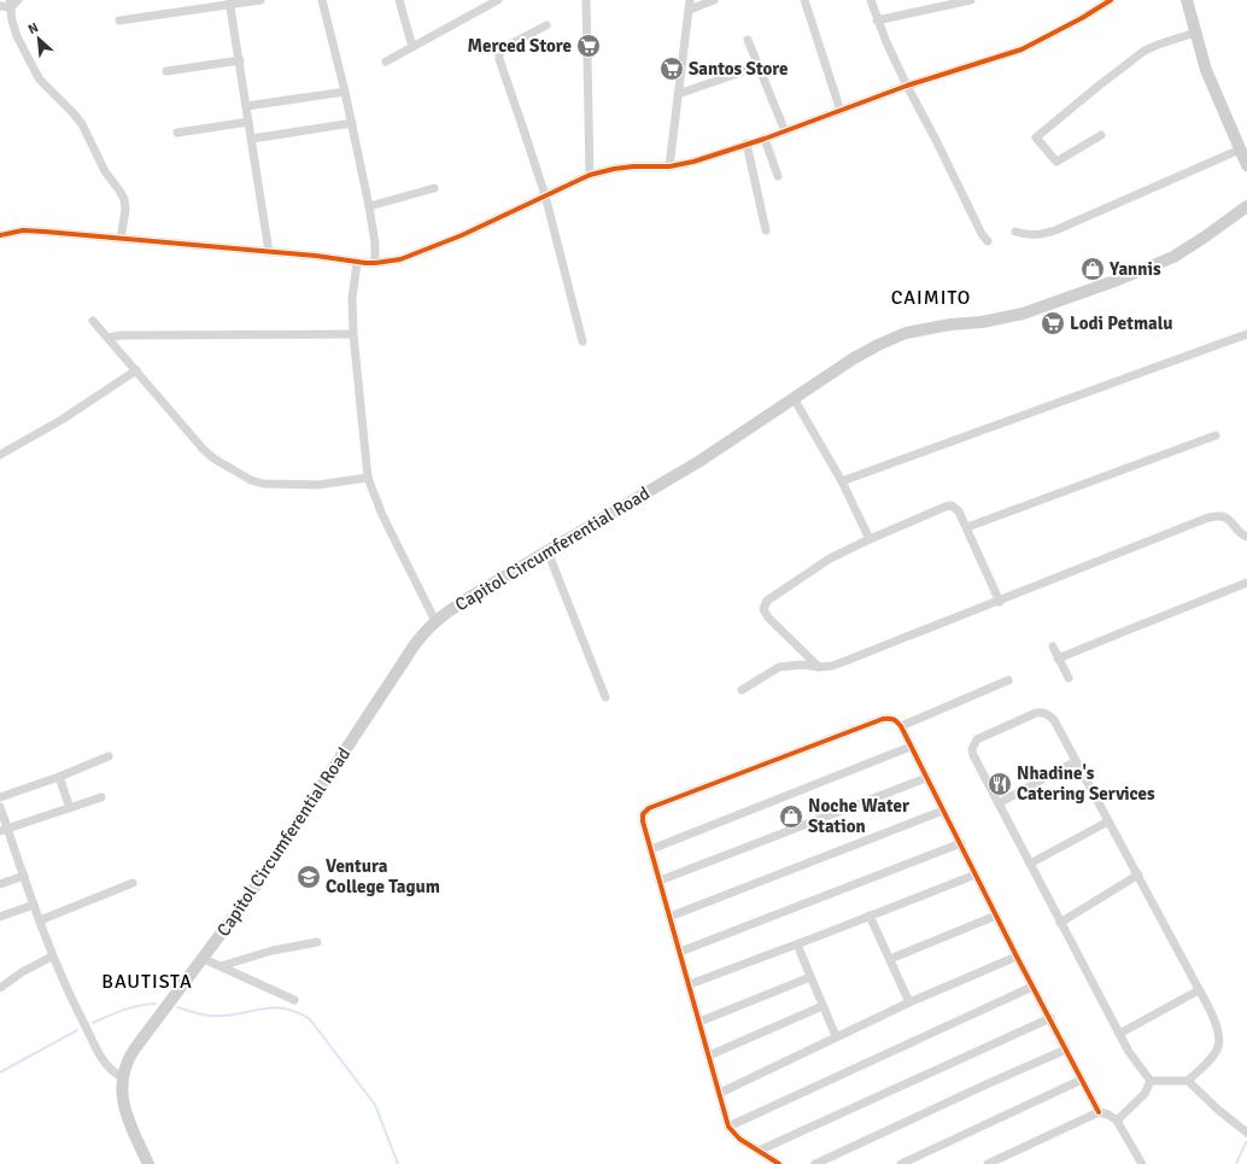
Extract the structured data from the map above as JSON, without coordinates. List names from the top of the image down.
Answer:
{
  "streets": {
    "main road": ["Capitol Circumferential Road"]
  },
  "districts": ["CAIMITO", "BAUTISTA"],
  "places": {
    "supermarket": ["Merced Store", "Santos Store", "Lodi Petmalu"],
    "shop": ["Yannis", "Noche Water Station"],
    "restaurant": ["Nhadine's Catering Services"],
    "school or university": ["Ventura College Tagum"]
  },
  "north": "top left"
}
